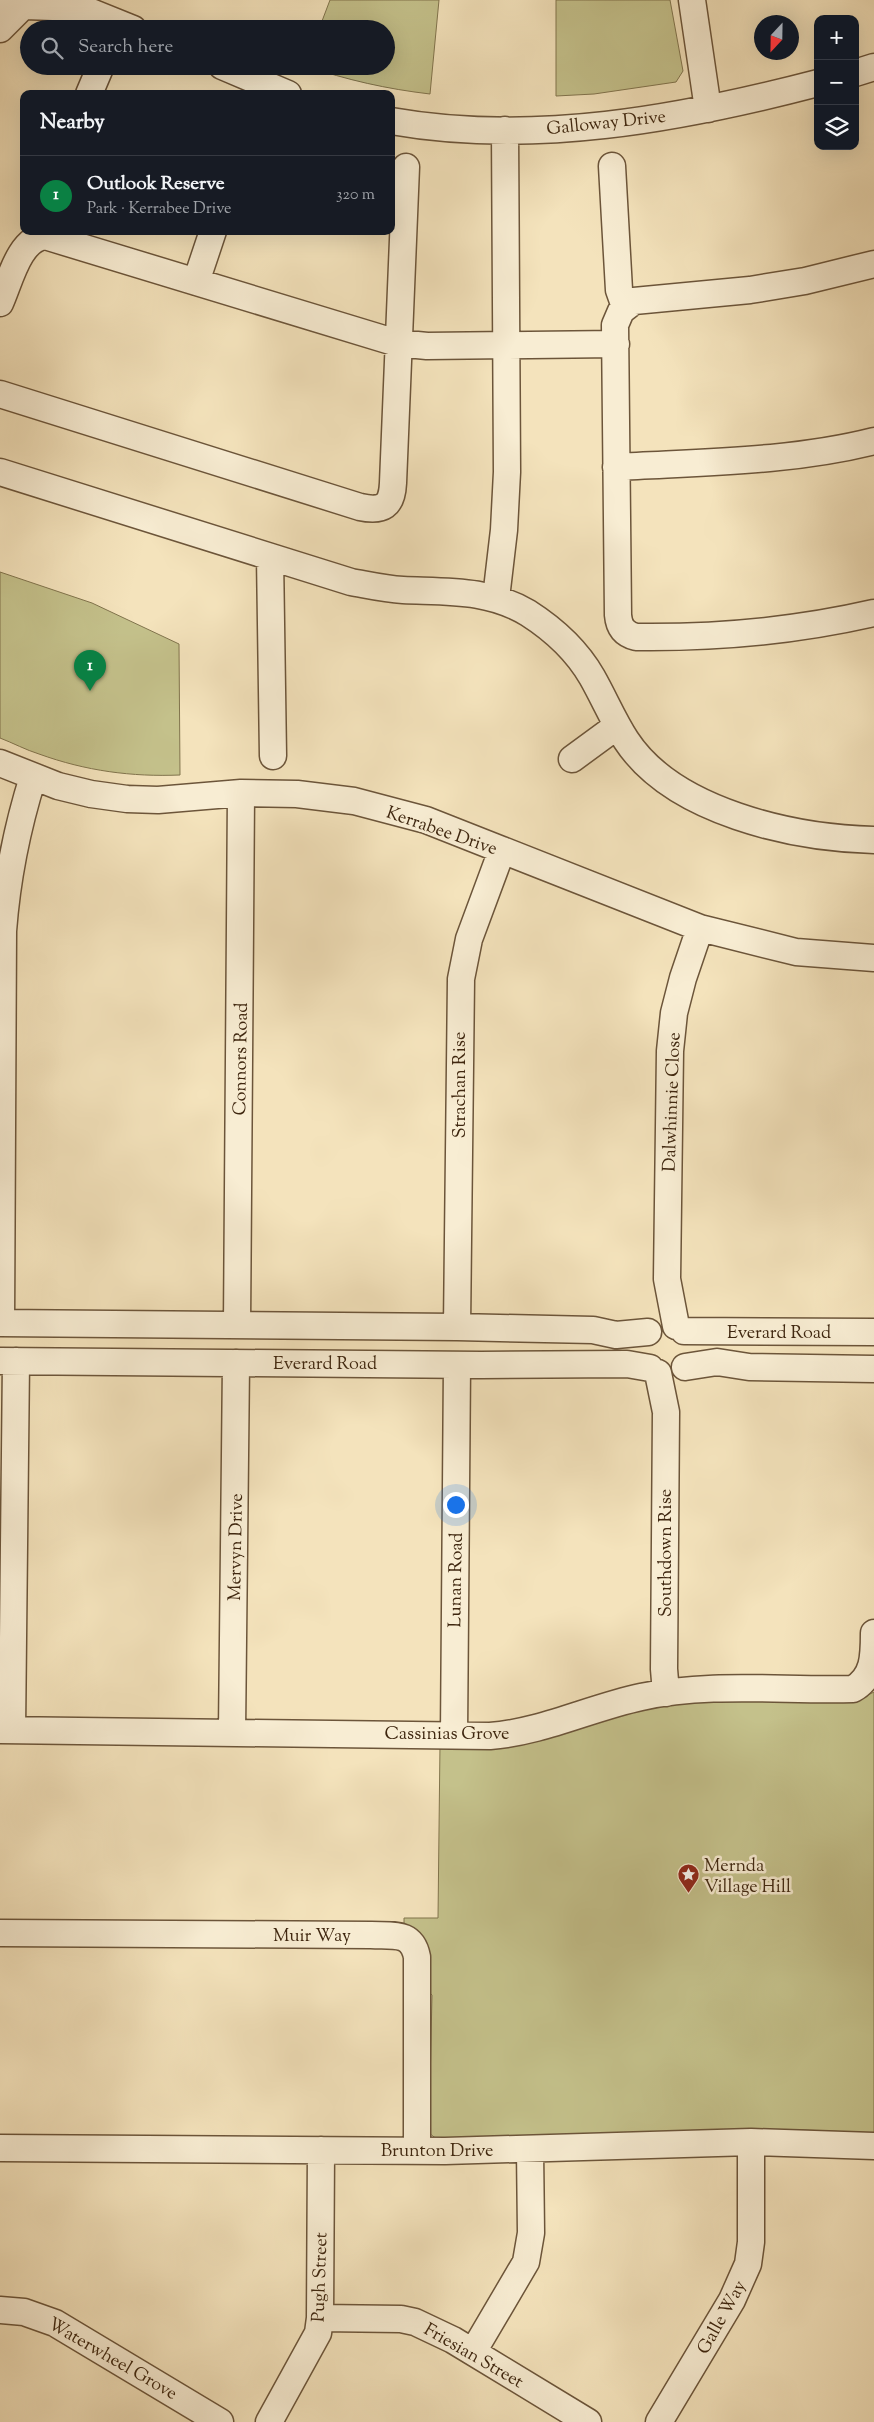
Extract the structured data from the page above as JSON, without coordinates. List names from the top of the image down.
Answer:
{
  "streets": {
    "street": [
      "Galloway Drive",
      "Kerrabee Drive",
      "Connors Road",
      "Strachan Rise",
      "Dalwhinnie Close",
      "Everard Road",
      "Mervyn Drive",
      "Southdown Rise",
      "Lunan Road",
      "Cassinias Grove",
      "Muir Way",
      "Brunton Drive",
      "Pugh Street",
      "Galle Way",
      "Friesian Street",
      "Waterwheel Grove"
    ]
  },
  "crossings": [
    ["Kerrabee Drive", "Connors Road"],
    ["Kerrabee Drive", "Strachan Rise"],
    ["Kerrabee Drive", "Dalwhinnie Close"],
    ["Connors Road", "Everard Road"],
    ["Strachan Rise", "Everard Road"],
    ["Dalwhinnie Close", "Everard Road"],
    ["Dalwhinnie Close", "Southdown Rise"],
    ["Everard Road", "Mervyn Drive"],
    ["Everard Road", "Southdown Rise"],
    ["Everard Road", "Lunan Road"],
    ["Mervyn Drive", "Cassinias Grove"],
    ["Southdown Rise", "Cassinias Grove"],
    ["Lunan Road", "Cassinias Grove"],
    ["Muir Way", "Brunton Drive"],
    ["Brunton Drive", "Pugh Street"],
    ["Brunton Drive", "Galle Way"],
    ["Pugh Street", "Friesian Street"]
  ],
  "places": {
    "place": ["Mernda Village Hill"]
  },
  "north": "bottom",
  "page": {
    "map_buttons": ["+", "−"],
    "search": "Search here",
    "heading": "Nearby",
    "list": [
      {
        "mark": "1",
        "name": "Outlook Reserve",
        "note": "Park · Kerrabee Drive",
        "value": "320 m"
      }
    ],
    "pins": "1"
  }
}
